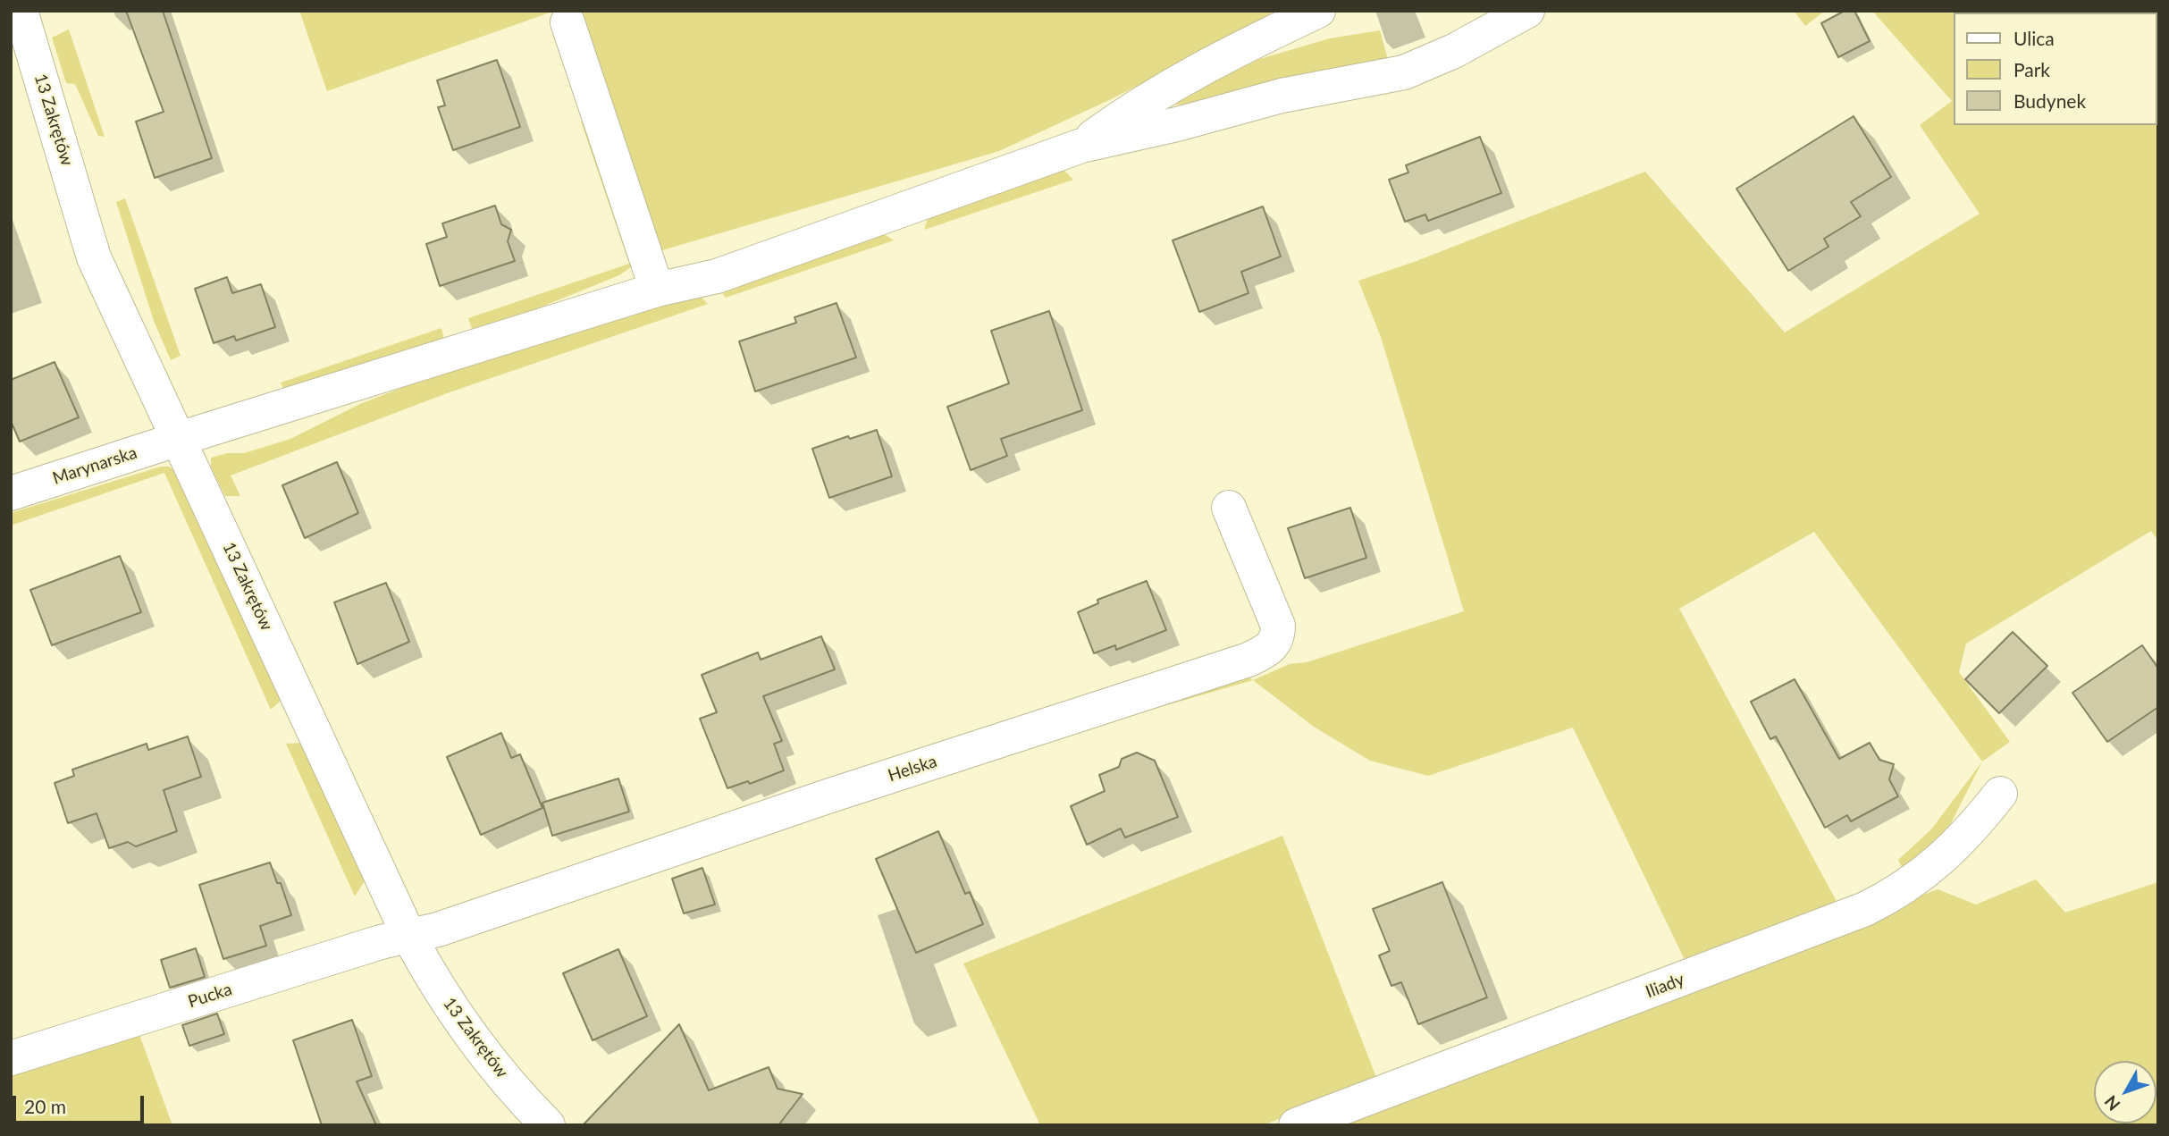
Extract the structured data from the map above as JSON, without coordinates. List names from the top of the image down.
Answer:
{
  "streets": {
    "street": [
      "13 Zakrętów",
      "Marynarska",
      "Helska",
      "Iliady",
      "Pucka"
    ]
  },
  "crossings": [
    ["13 Zakrętów", "Marynarska"],
    ["13 Zakrętów", "Helska"],
    ["13 Zakrętów", "Pucka"],
    ["Helska", "Pucka"]
  ],
  "legend": ["Ulica", "Park", "Budynek"],
  "scale_bar": "20 m",
  "north": "bottom left"
}
